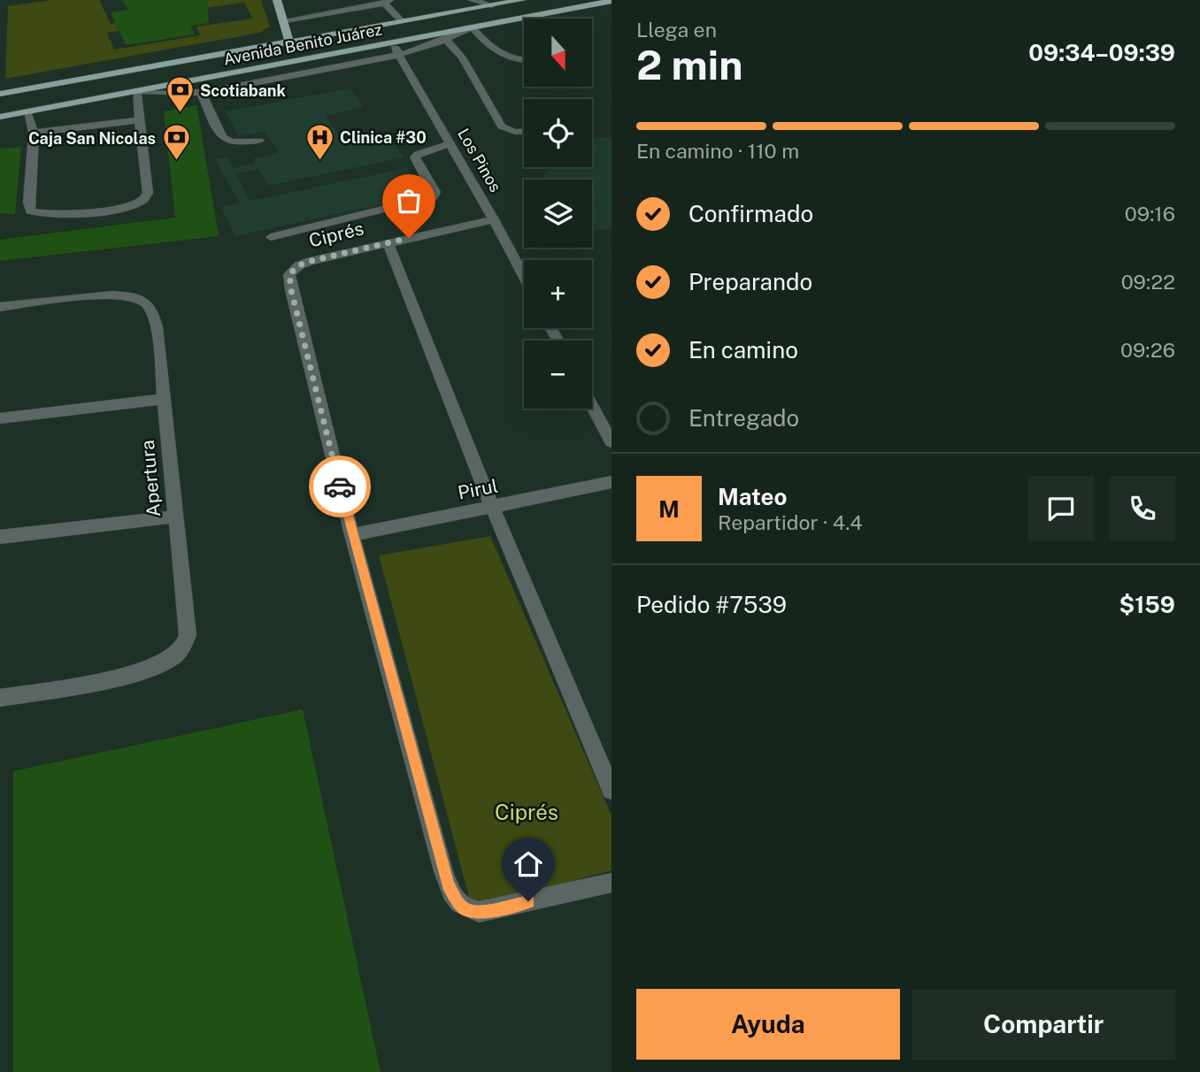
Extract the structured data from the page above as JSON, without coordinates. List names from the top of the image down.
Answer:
{
  "streets": {
    "main road": ["Avenida Benito Juárez"],
    "street": [
      "Los Pinos",
      "Ciprés",
      "Apertura",
      "Pirul"
    ]
  },
  "crossings": [
    ["Avenida Benito Juárez", "Los Pinos"],
    ["Ciprés", "Pirul"]
  ],
  "parks": ["Ciprés"],
  "places": {
    "bank": ["Scotiabank", "Caja San Nicolas"],
    "hospital": ["Clinica #30"]
  },
  "north": "bottom",
  "page": {
    "heading": ["2 min", "Llega en", "09:34–09:39"],
    "panel": [
      "Mateo",
      "Repartidor · 4.4",
      "Pedido #7539",
      "$159"
    ],
    "map_buttons": ["+", "−"],
    "bar": "En camino · 110 m",
    "list": [
      ["Confirmado", "09:16"],
      ["Preparando", "09:22"],
      ["En camino", "09:26"],
      "Entregado"
    ],
    "round": "M",
    "buttons": ["Ayuda", "Compartir"]
  }
}
